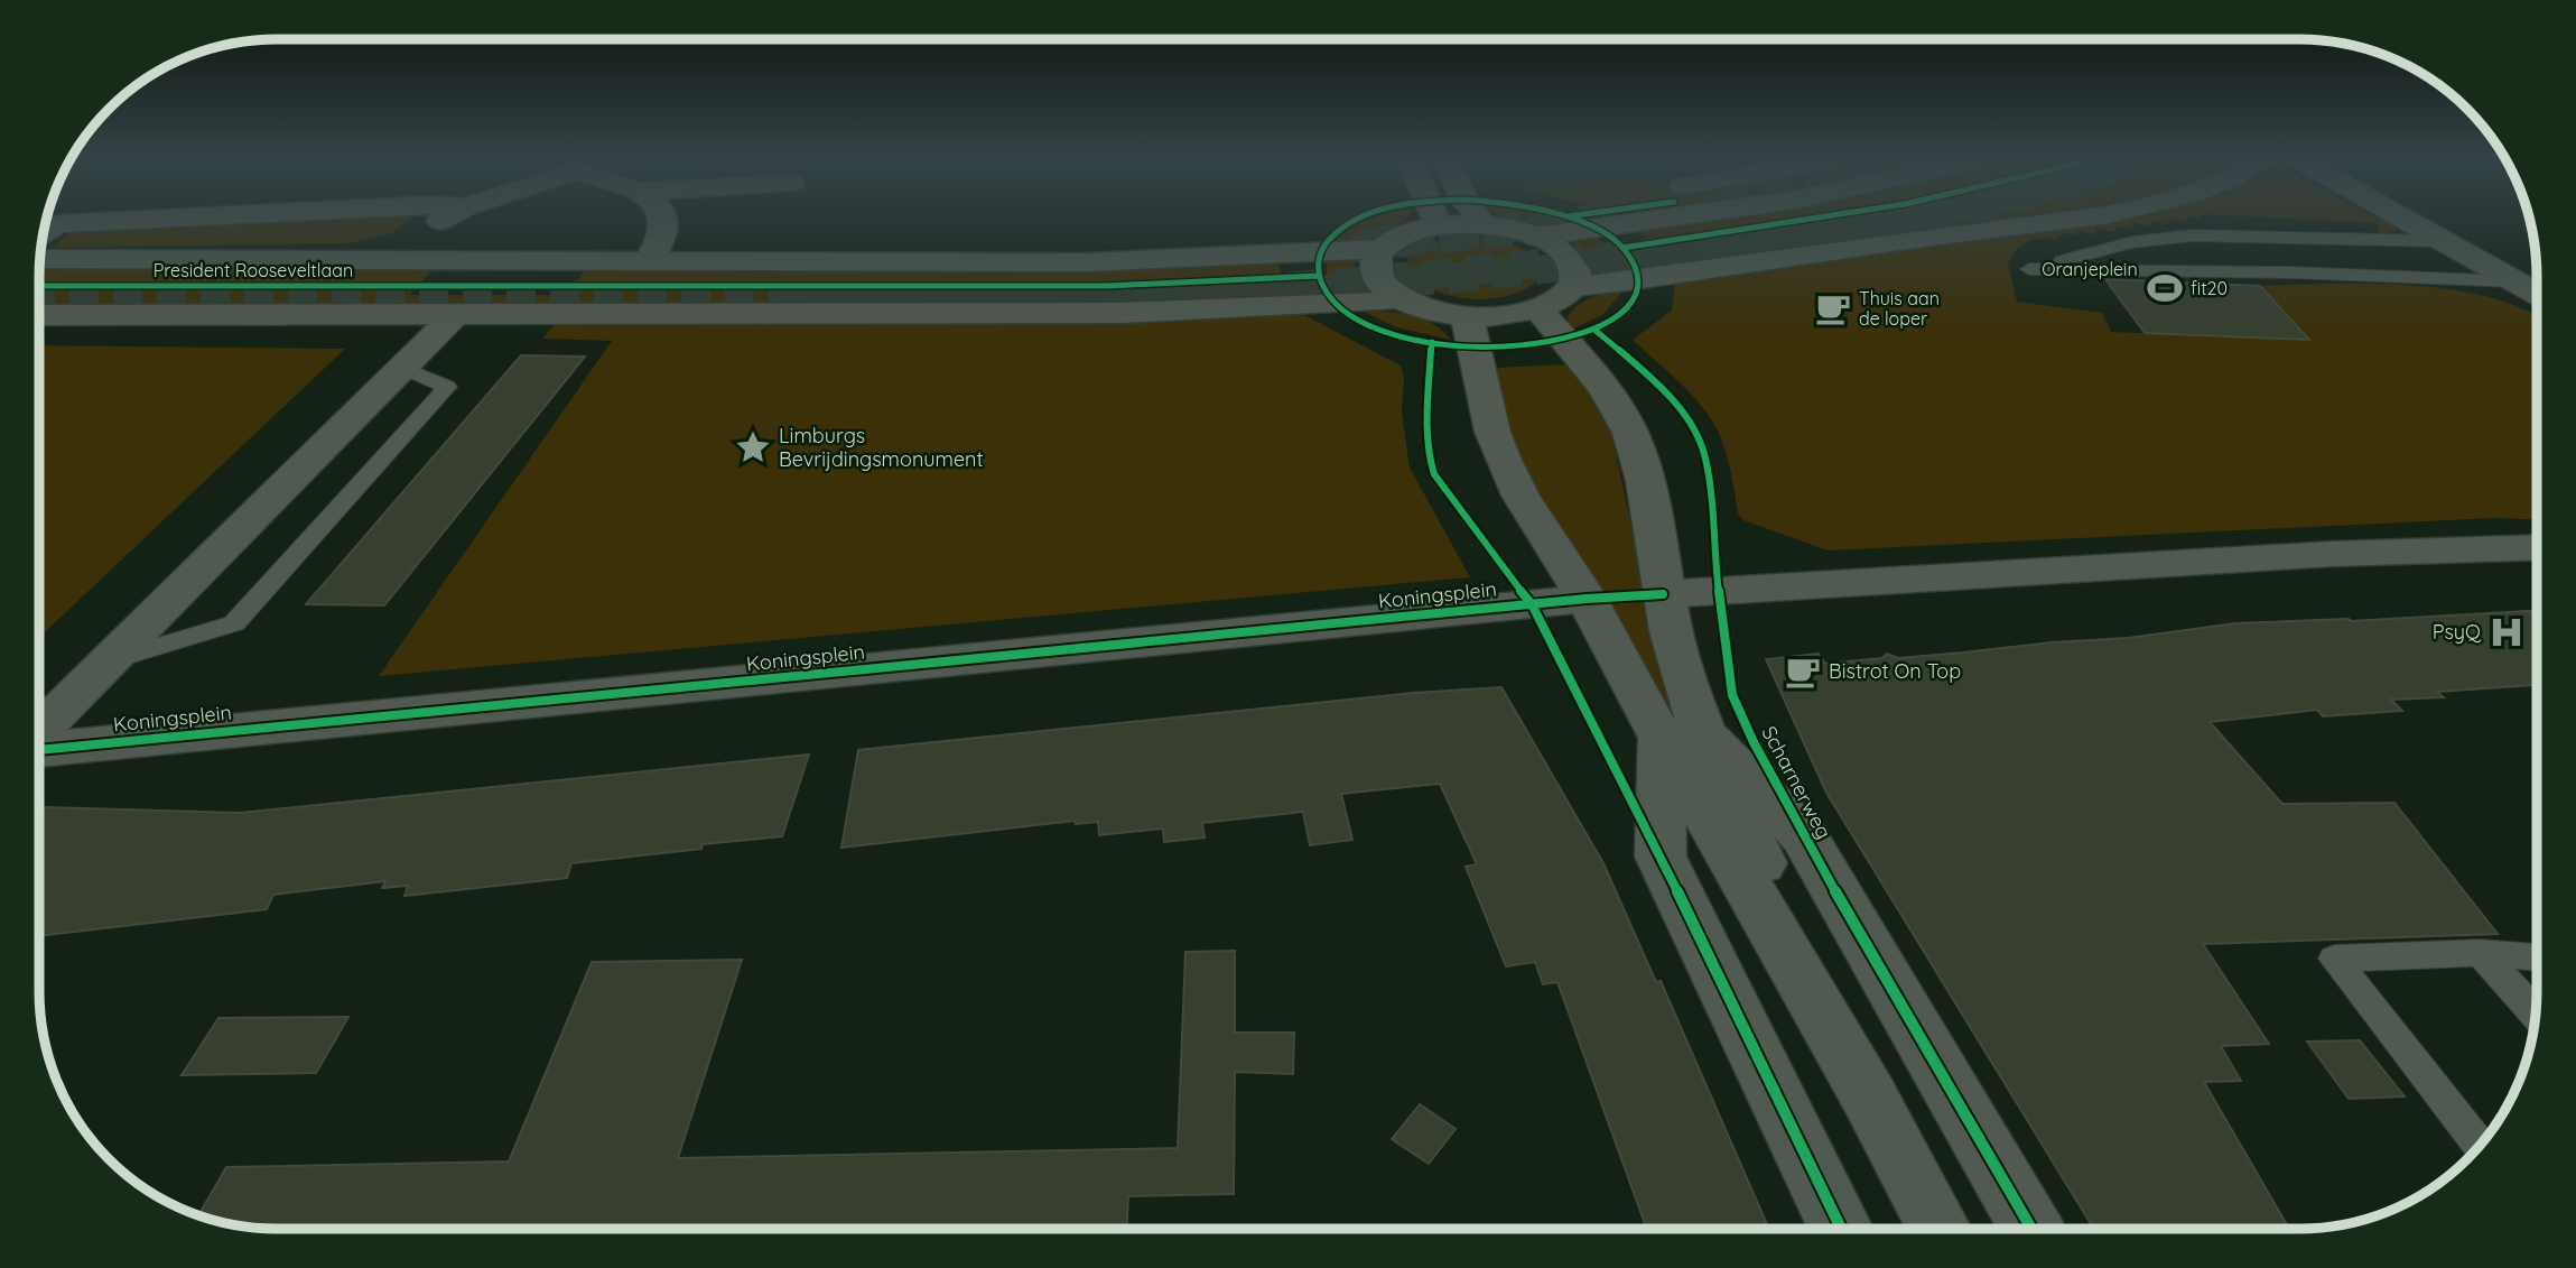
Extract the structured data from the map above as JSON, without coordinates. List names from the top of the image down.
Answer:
{
  "streets": {
    "street": [
      "Oranjeplein",
      "President Rooseveltlaan",
      "Koningsplein",
      "Scharnerweg"
    ]
  },
  "crossings": [
    ["Koningsplein", "Scharnerweg"]
  ],
  "places": {
    "sports": ["fit20"],
    "cafe": ["Thuis aan de loper", "Bistrot On Top"],
    "place": ["Limburgs Bevrijdingsmonument"],
    "hospital": ["PsyQ"]
  }
}
